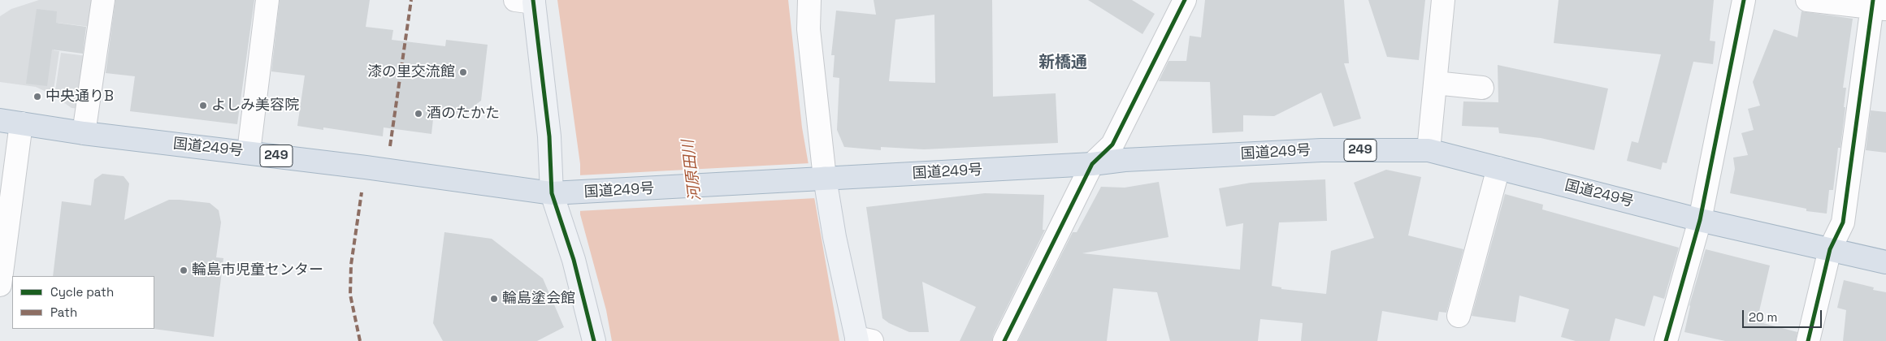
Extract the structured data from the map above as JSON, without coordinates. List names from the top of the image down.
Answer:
{
  "streets": {
    "highway": ["国道249号", "249"]
  },
  "districts": ["新橋通"],
  "water": ["河原田川"],
  "places": [
    "漆の里交流館",
    "中央通りB",
    "よしみ美容院",
    "酒のたかた",
    "輪島市児童センター",
    "輪島塗会館"
  ],
  "legend": ["Cycle path", "Path"],
  "scale_bar": "20 m"
}
